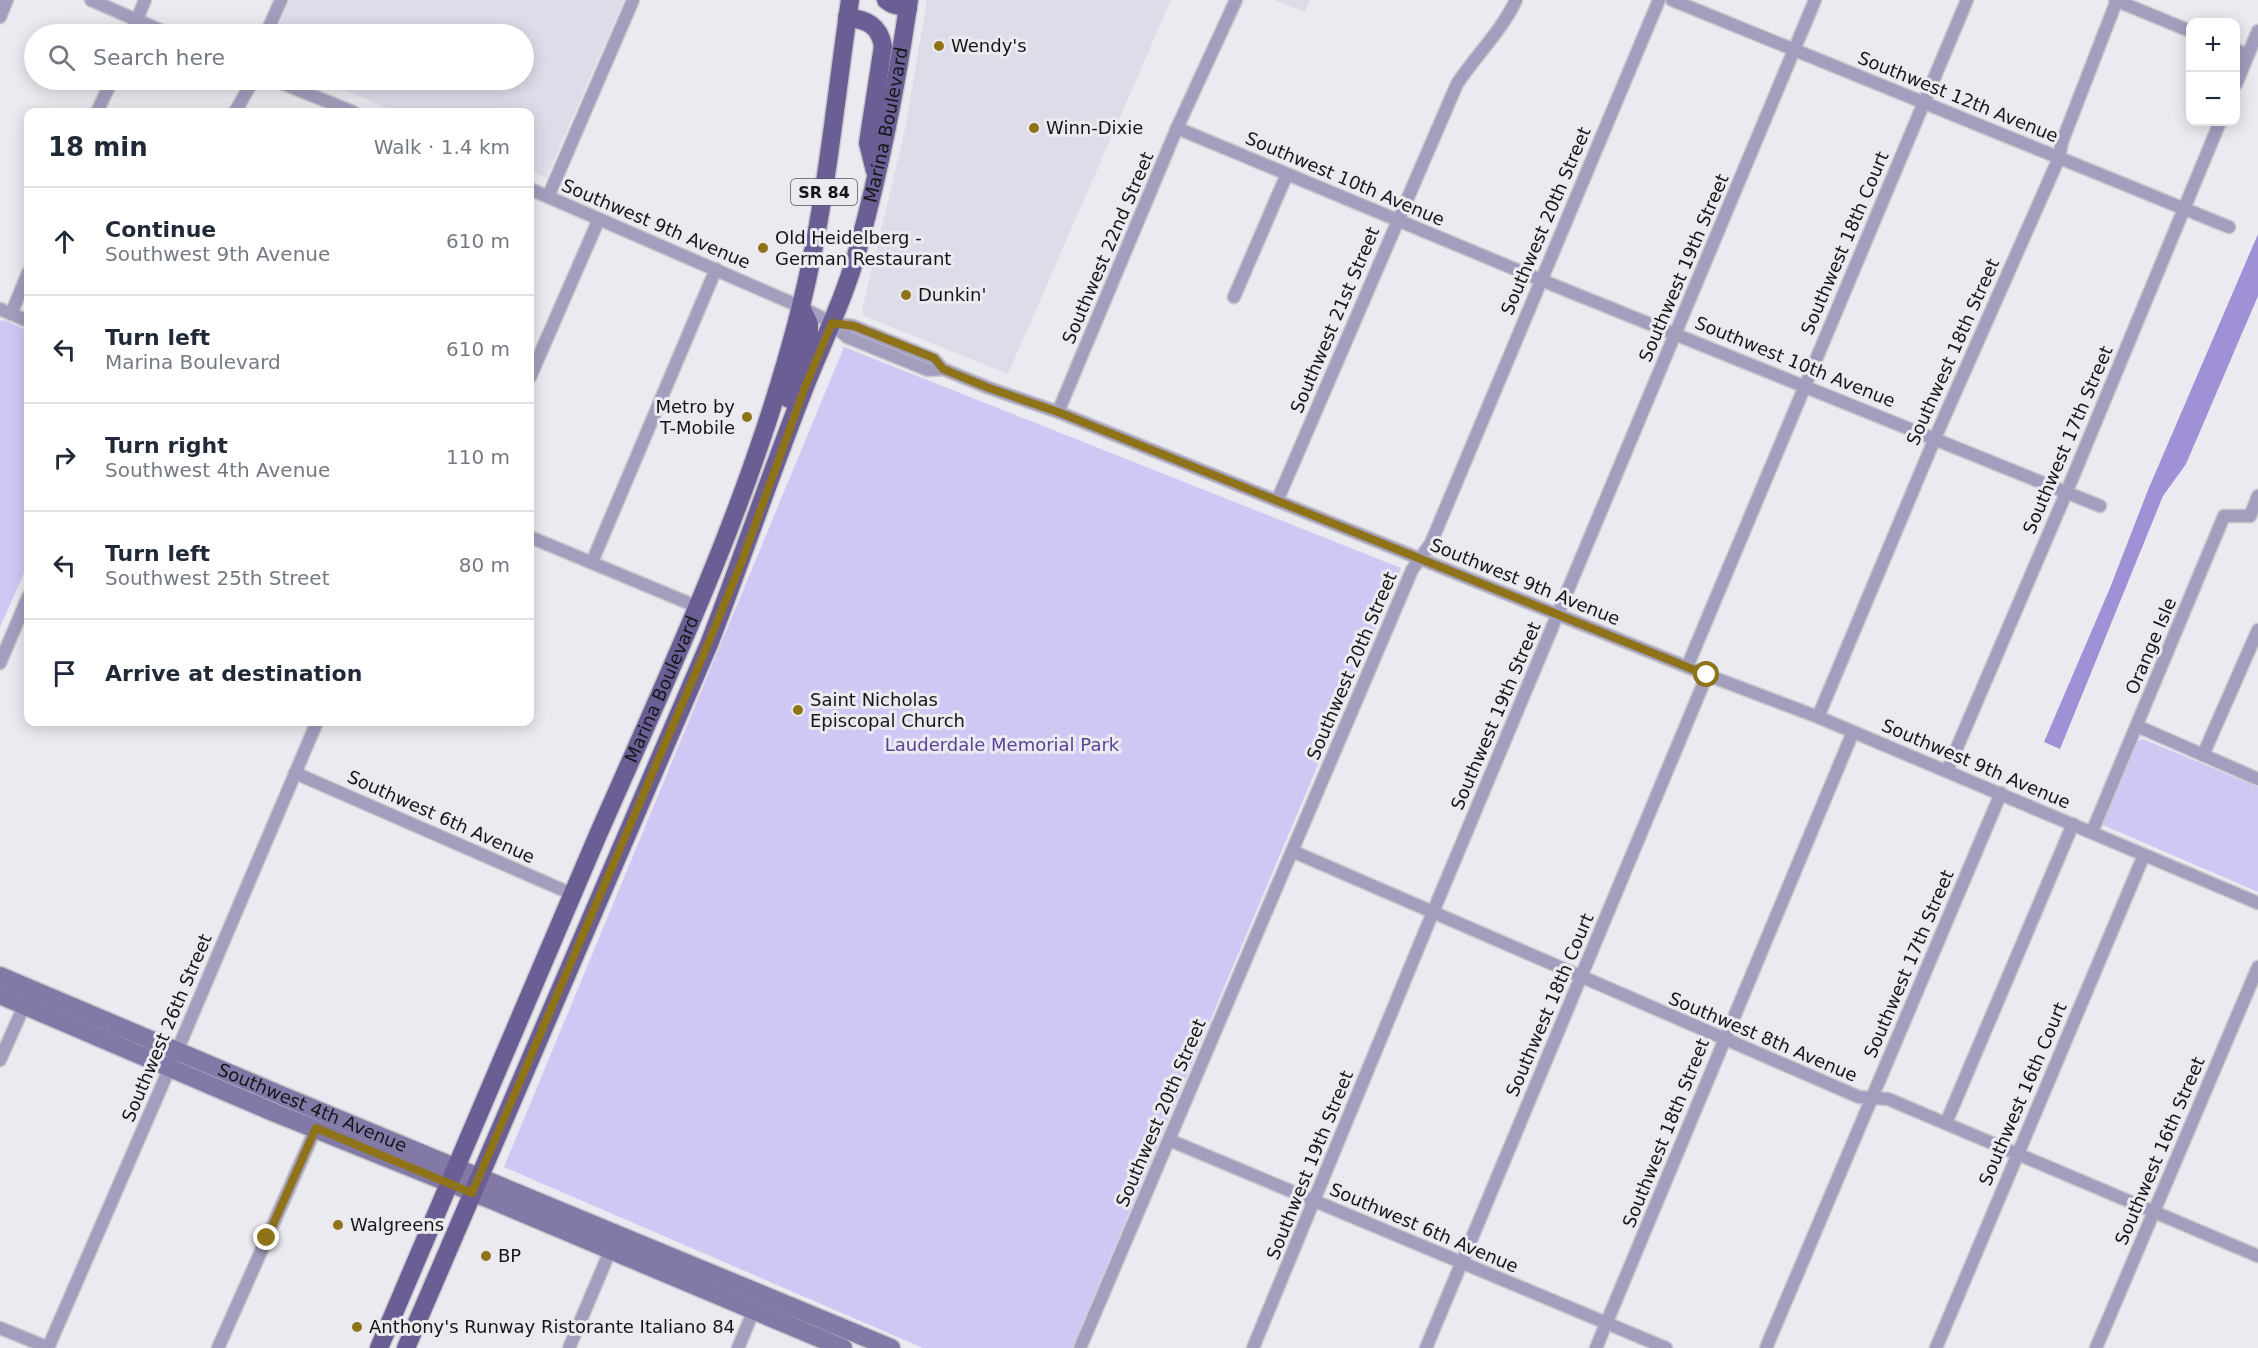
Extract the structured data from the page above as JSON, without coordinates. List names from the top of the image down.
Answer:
{
  "streets": {
    "main road": ["Marina Boulevard", "SR 84"],
    "street": [
      "Southwest 12th Avenue",
      "Southwest 10th Avenue",
      "Southwest 20th Street",
      "Southwest 9th Avenue",
      "Southwest 18th Court",
      "Southwest 22nd Street",
      "Southwest 19th Street",
      "Southwest 21st Street",
      "Southwest 18th Street",
      "Southwest 17th Street",
      "Orange Isle",
      "Southwest 6th Avenue",
      "Southwest 26th Street",
      "Southwest 8th Avenue",
      "Southwest 16th Court",
      "Southwest 4th Avenue",
      "Southwest 16th Street"
    ]
  },
  "crossings": [
    ["Southwest 12th Avenue", "Southwest 18th Court"],
    ["Southwest 12th Avenue", "Southwest 19th Street"],
    ["Southwest 12th Avenue", "Southwest 18th Street"],
    ["Southwest 12th Avenue", "Southwest 17th Street"],
    ["Marina Boulevard", "Southwest 9th Avenue"],
    ["Marina Boulevard", "Southwest 6th Avenue"],
    ["Marina Boulevard", "Southwest 4th Avenue"],
    ["Southwest 10th Avenue", "Southwest 20th Street"],
    ["Southwest 10th Avenue", "Southwest 18th Court"],
    ["Southwest 10th Avenue", "Southwest 22nd Street"],
    ["Southwest 10th Avenue", "Southwest 19th Street"],
    ["Southwest 10th Avenue", "Southwest 21st Street"],
    ["Southwest 10th Avenue", "Southwest 18th Street"],
    ["Southwest 10th Avenue", "Southwest 17th Street"],
    ["Southwest 20th Street", "Southwest 9th Avenue"],
    ["Southwest 20th Street", "Southwest 6th Avenue"],
    ["Southwest 20th Street", "Southwest 8th Avenue"],
    ["Southwest 9th Avenue", "Southwest 18th Court"],
    ["Southwest 9th Avenue", "Southwest 22nd Street"],
    ["Southwest 9th Avenue", "Southwest 19th Street"],
    ["Southwest 9th Avenue", "Southwest 21st Street"],
    ["Southwest 9th Avenue", "Southwest 18th Street"],
    ["Southwest 9th Avenue", "Southwest 17th Street"],
    ["Southwest 9th Avenue", "Orange Isle"],
    ["Southwest 9th Avenue", "Southwest 16th Court"],
    ["Southwest 18th Court", "Southwest 6th Avenue"],
    ["Southwest 18th Court", "Southwest 8th Avenue"],
    ["Southwest 19th Street", "Southwest 6th Avenue"],
    ["Southwest 19th Street", "Southwest 8th Avenue"],
    ["Southwest 18th Street", "Southwest 6th Avenue"],
    ["Southwest 18th Street", "Southwest 8th Avenue"],
    ["Southwest 17th Street", "Southwest 8th Avenue"],
    ["Southwest 6th Avenue", "Southwest 26th Street"],
    ["Southwest 26th Street", "Southwest 4th Avenue"],
    ["Southwest 8th Avenue", "Southwest 16th Court"],
    ["Southwest 8th Avenue", "Southwest 16th Street"]
  ],
  "parks": ["Lauderdale Memorial Park"],
  "places": [
    "Wendy's",
    "Winn-Dixie",
    "Old Heidelberg - German Restaurant",
    "Dunkin'",
    "Metro by T-Mobile",
    "Saint Nicholas Episcopal Church",
    "Walgreens",
    "BP",
    "Anthony's Runway Ristorante Italiano 84"
  ],
  "page": {
    "map_buttons": ["+", "−"],
    "search": "Search here",
    "heading": ["18 min", "Walk · 1.4 km"],
    "list": [
      ["Continue", "Southwest 9th Avenue", "610 m"],
      ["Turn left", "Marina Boulevard", "610 m"],
      ["Turn right", "Southwest 4th Avenue", "110 m"],
      ["Turn left", "Southwest 25th Street", "80 m"],
      "Arrive at destination"
    ]
  }
}
